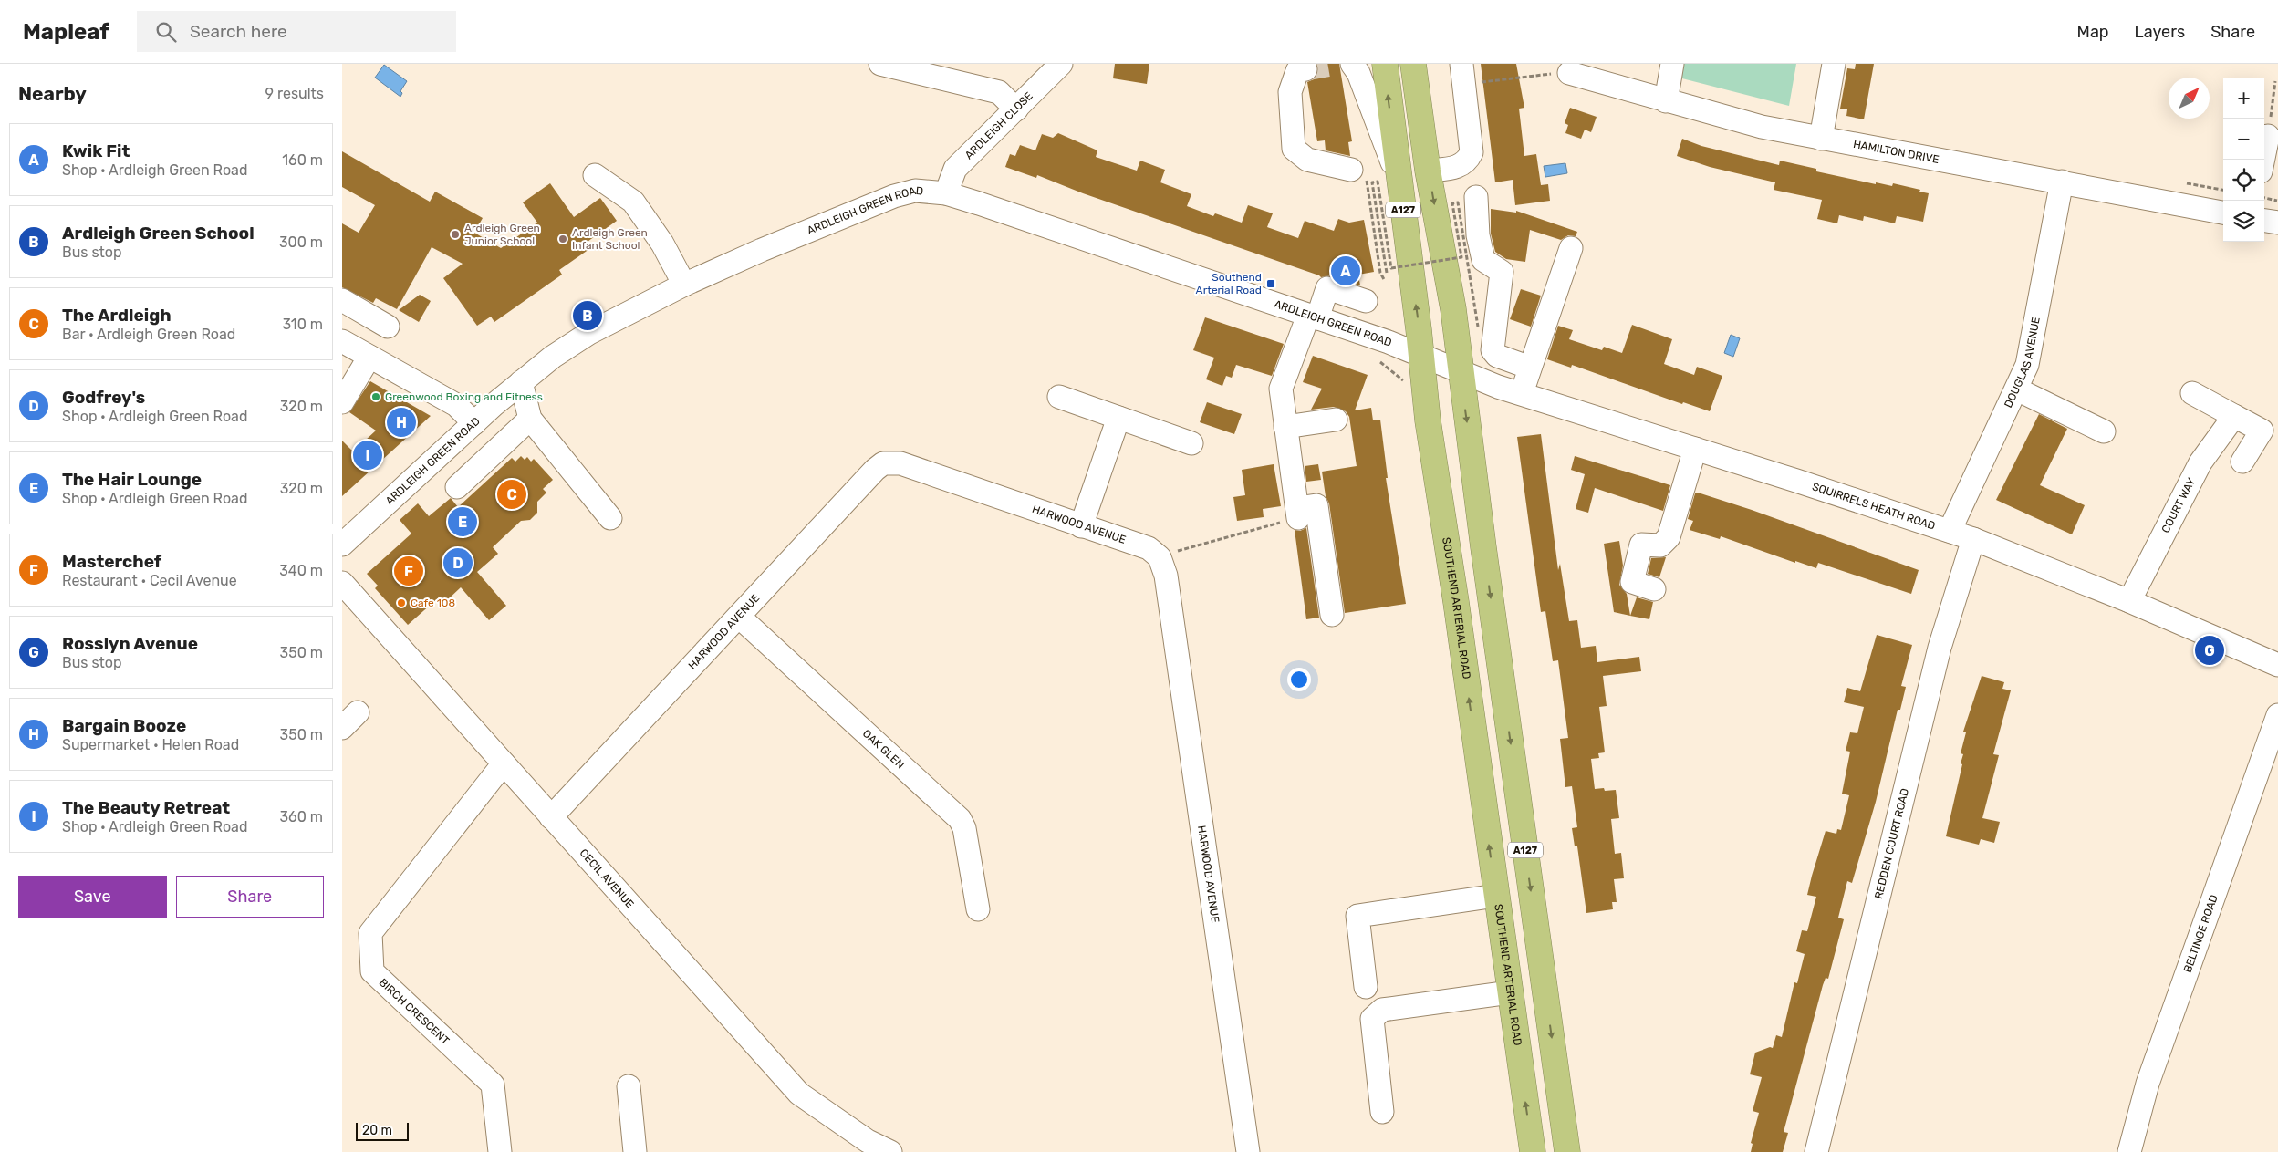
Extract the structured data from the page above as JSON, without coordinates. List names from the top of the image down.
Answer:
{
  "streets": {
    "highway": ["A127", "SOUTHEND ARTERIAL ROAD"],
    "street": [
      "ARDLEIGH CLOSE",
      "HAMILTON DRIVE",
      "ARDLEIGH GREEN ROAD",
      "DOUGLAS AVENUE",
      "SQUIRRELS HEATH ROAD",
      "COURT WAY",
      "HARWOOD AVENUE",
      "OAK GLEN",
      "REDDEN COURT ROAD",
      "CECIL AVENUE",
      "BELTINGE ROAD",
      "BIRCH CRESCENT"
    ]
  },
  "crossings": [
    ["ARDLEIGH CLOSE", "ARDLEIGH GREEN ROAD"],
    ["HAMILTON DRIVE", "DOUGLAS AVENUE"],
    ["A127", "ARDLEIGH GREEN ROAD"],
    ["A127", "SQUIRRELS HEATH ROAD"],
    ["A127", "SOUTHEND ARTERIAL ROAD"],
    ["ARDLEIGH GREEN ROAD", "SQUIRRELS HEATH ROAD"],
    ["ARDLEIGH GREEN ROAD", "SOUTHEND ARTERIAL ROAD"],
    ["DOUGLAS AVENUE", "SQUIRRELS HEATH ROAD"],
    ["SQUIRRELS HEATH ROAD", "COURT WAY"],
    ["SQUIRRELS HEATH ROAD", "REDDEN COURT ROAD"],
    ["HARWOOD AVENUE", "OAK GLEN"],
    ["HARWOOD AVENUE", "CECIL AVENUE"],
    ["CECIL AVENUE", "BIRCH CRESCENT"]
  ],
  "places": {
    "other": [
      "Ardleigh Green Junior School",
      "Ardleigh Green Infant School",
      "Greenwood Boxing and Fitness",
      "Cafe 108"
    ],
    "transit": ["Southend Arterial Road"]
  },
  "scale_bar": "20 m",
  "north": "top right",
  "page": {
    "header": "Mapleaf",
    "search": "Search here",
    "nav": ["Map", "Layers", "Share"],
    "heading": ["Nearby", "9 results"],
    "map_buttons": ["+", "−"],
    "list": [
      {
        "mark": "A",
        "name": "Kwik Fit",
        "note": "Shop · Ardleigh Green Road",
        "value": "160 m"
      },
      {
        "mark": "B",
        "name": "Ardleigh Green School",
        "note": "Bus stop",
        "value": "300 m"
      },
      {
        "mark": "C",
        "name": "The Ardleigh",
        "note": "Bar · Ardleigh Green Road",
        "value": "310 m"
      },
      {
        "mark": "D",
        "name": "Godfrey's",
        "note": "Shop · Ardleigh Green Road",
        "value": "320 m"
      },
      {
        "mark": "E",
        "name": "The Hair Lounge",
        "note": "Shop · Ardleigh Green Road",
        "value": "320 m"
      },
      {
        "mark": "F",
        "name": "Masterchef",
        "note": "Restaurant · Cecil Avenue",
        "value": "340 m"
      },
      {
        "mark": "G",
        "name": "Rosslyn Avenue",
        "note": "Bus stop",
        "value": "350 m"
      },
      {
        "mark": "H",
        "name": "Bargain Booze",
        "note": "Supermarket · Helen Road",
        "value": "350 m"
      },
      {
        "mark": "I",
        "name": "The Beauty Retreat",
        "note": "Shop · Ardleigh Green Road",
        "value": "360 m"
      }
    ],
    "pins": [
      "A",
      "B",
      "H",
      "I",
      "C",
      "E",
      "D",
      "F",
      "G"
    ],
    "buttons": ["Save", "Share"],
    "scale": "20 m"
  }
}
